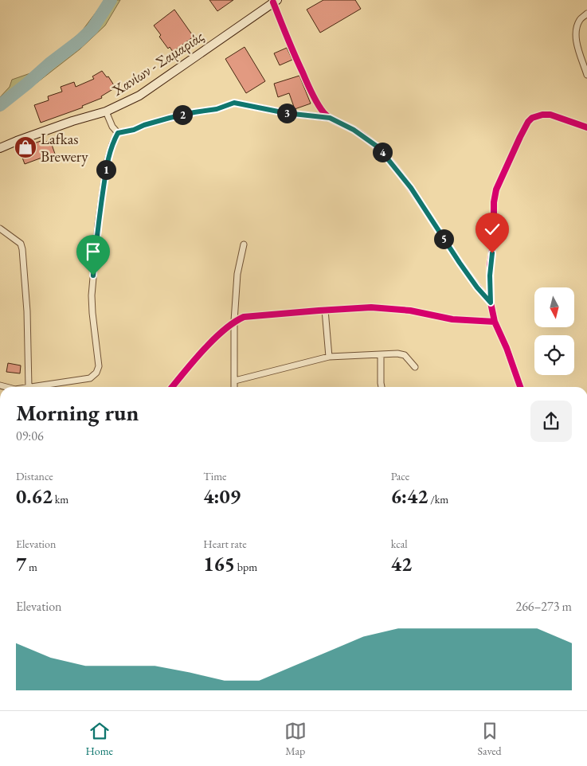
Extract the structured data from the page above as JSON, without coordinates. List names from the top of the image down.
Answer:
{
  "streets": {
    "main road": ["Χανίων - Σαμαριάς"]
  },
  "places": {
    "shop": ["Lafkas Brewery"]
  },
  "north": "bottom",
  "page": {
    "pins": [
      "3",
      "2",
      "4",
      "1",
      "5"
    ],
    "heading": ["Morning run", "09:06"],
    "stats": [
      ["Distance", "0.62 km"],
      ["Time", "4:09"],
      ["Pace", "6:42 /km"],
      ["Elevation", "7 m"],
      ["Heart rate", "165 bpm"],
      ["kcal", "42"]
    ],
    "chart": ["Elevation", "266–273 m"],
    "tabs": ["Home", "Map", "Saved"]
  }
}
